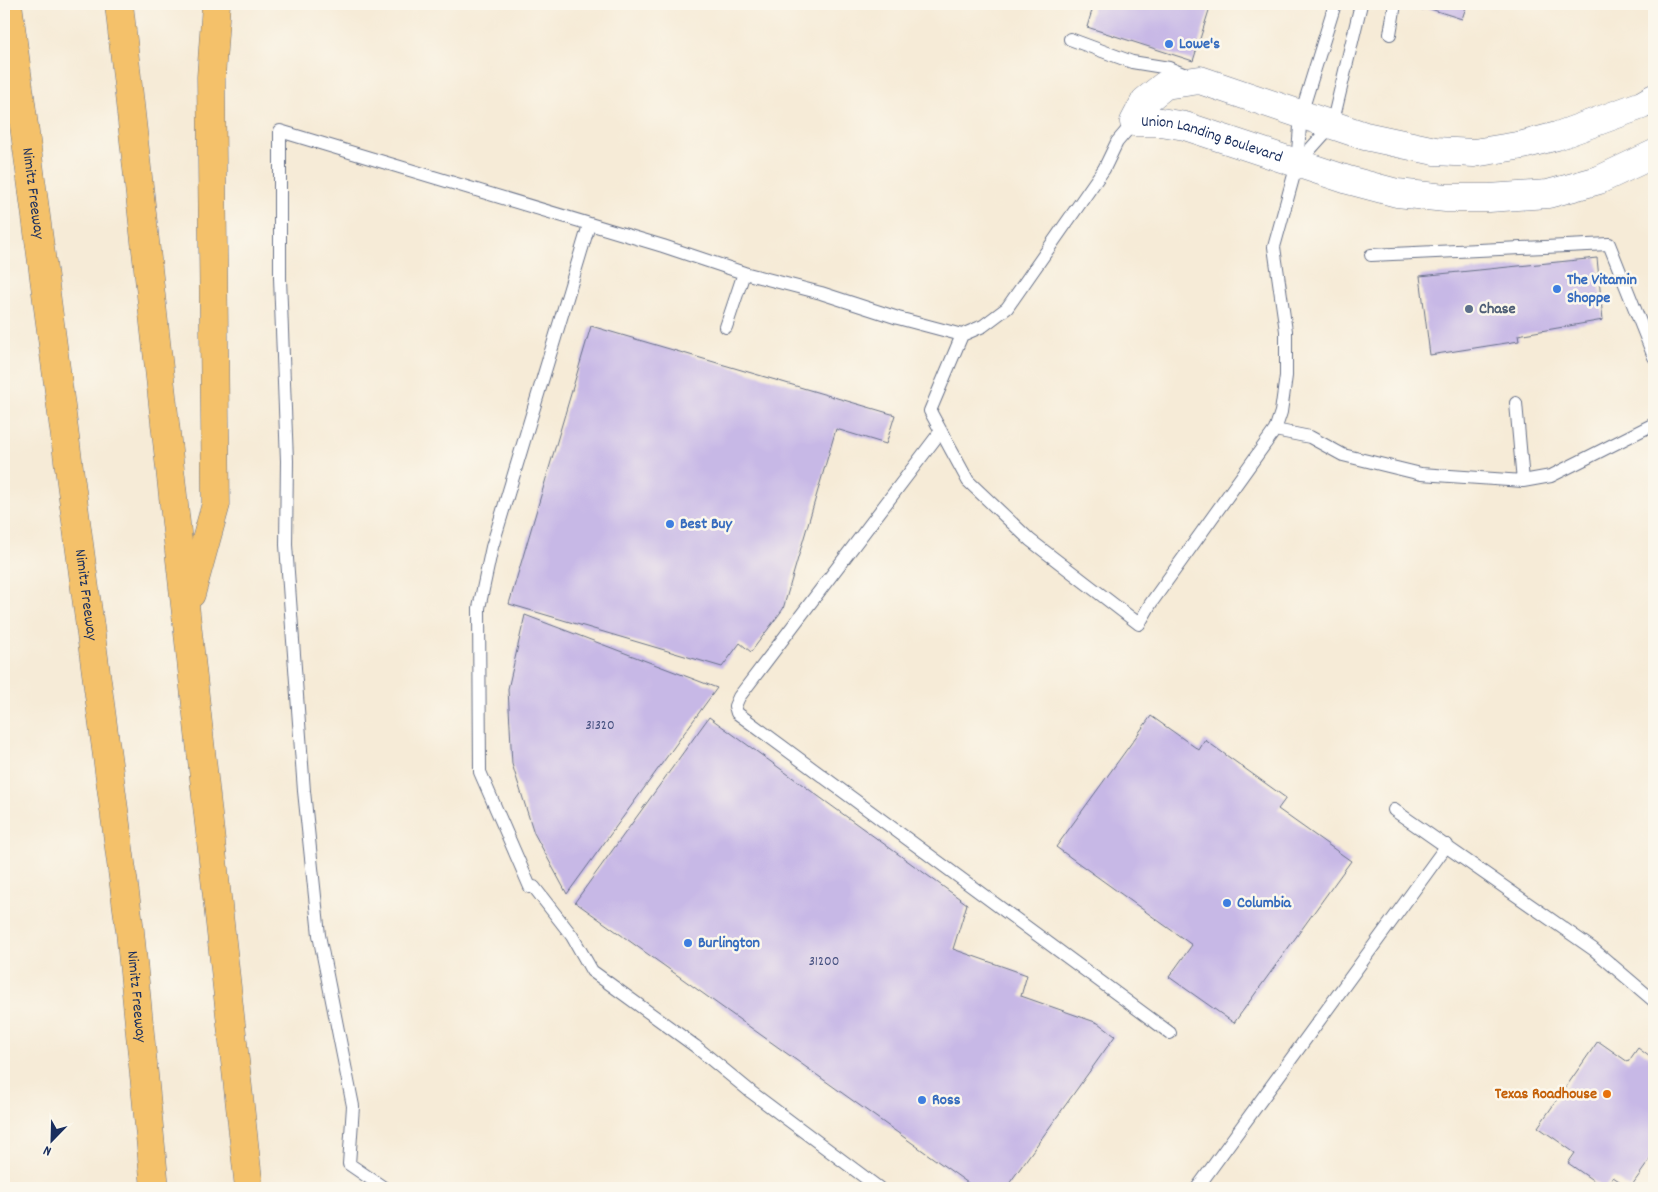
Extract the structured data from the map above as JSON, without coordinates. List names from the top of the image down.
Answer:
{
  "streets": {
    "highway": ["Nimitz Freeway"],
    "street": ["Union Landing Boulevard"]
  },
  "places": [
    "Lowe's",
    "The Vitamin Shoppe",
    "Chase",
    "Best Buy",
    "Columbia",
    "Burlington",
    "Texas Roadhouse",
    "Ross"
  ],
  "house_numbers": ["31320", "31200"],
  "north": "bottom left"
}
